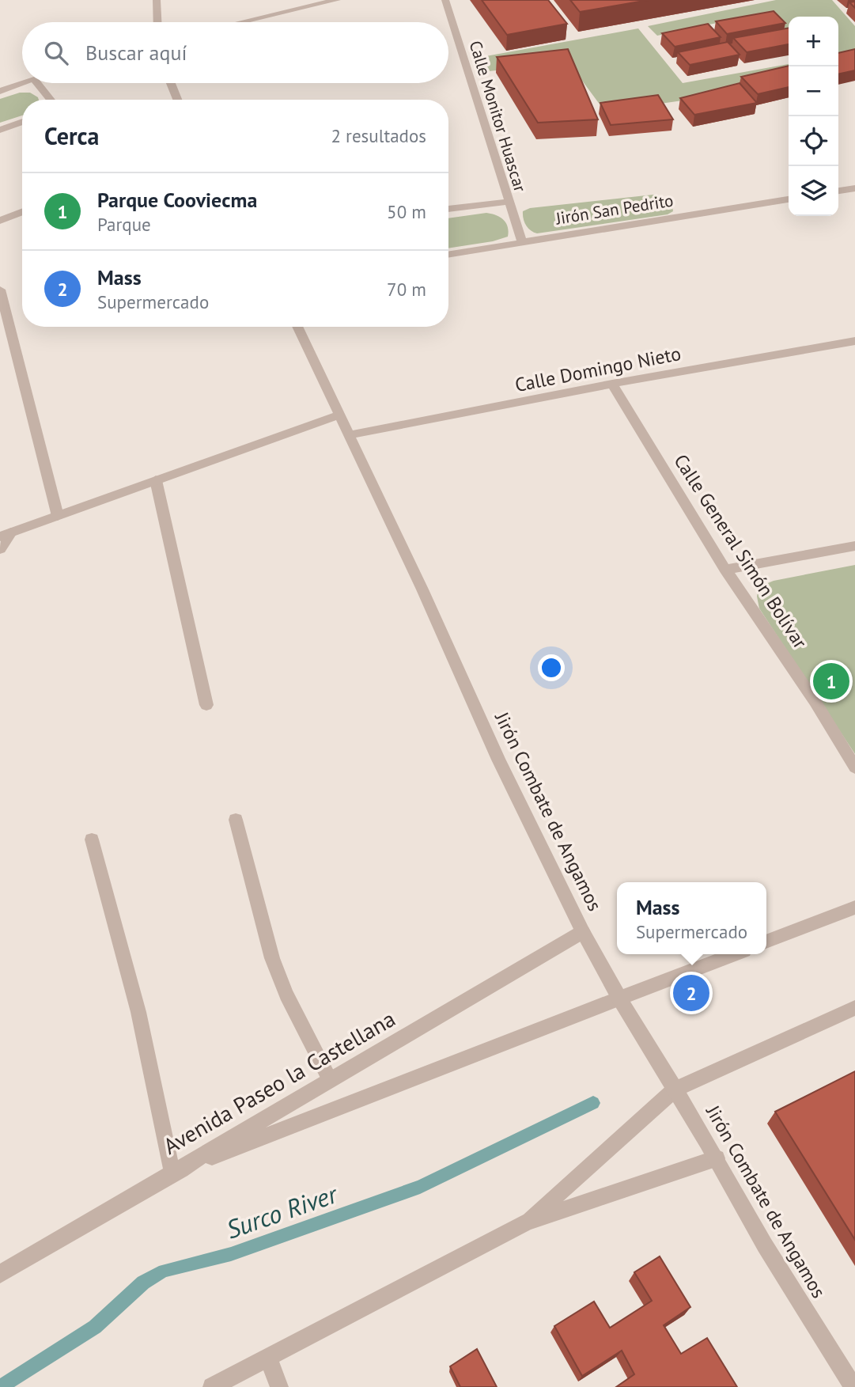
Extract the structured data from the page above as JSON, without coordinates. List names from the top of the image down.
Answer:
{
  "streets": {
    "street": [
      "Calle Monitor Huascar",
      "Jirón San Pedrito",
      "Calle Domingo Nieto",
      "Calle General Simón Bolívar",
      "Jirón Combate de Angamos",
      "Avenida Paseo la Castellana"
    ]
  },
  "crossings": [
    ["Calle Monitor Huascar", "Jirón San Pedrito"],
    ["Calle Domingo Nieto", "Calle General Simón Bolívar"],
    ["Calle Domingo Nieto", "Jirón Combate de Angamos"],
    ["Jirón Combate de Angamos", "Avenida Paseo la Castellana"]
  ],
  "water": ["Surco River"],
  "page": {
    "map_buttons": ["+", "−"],
    "search": "Buscar aquí",
    "heading": ["Cerca", "2 resultados"],
    "list": [
      {
        "mark": "1",
        "name": "Parque Cooviecma",
        "note": "Parque",
        "value": "50 m"
      },
      {
        "mark": "2",
        "name": "Mass",
        "note": "Supermercado",
        "value": "70 m"
      }
    ],
    "pins": ["1", "2"],
    "popup": ["Mass", "Supermercado"]
  }
}
